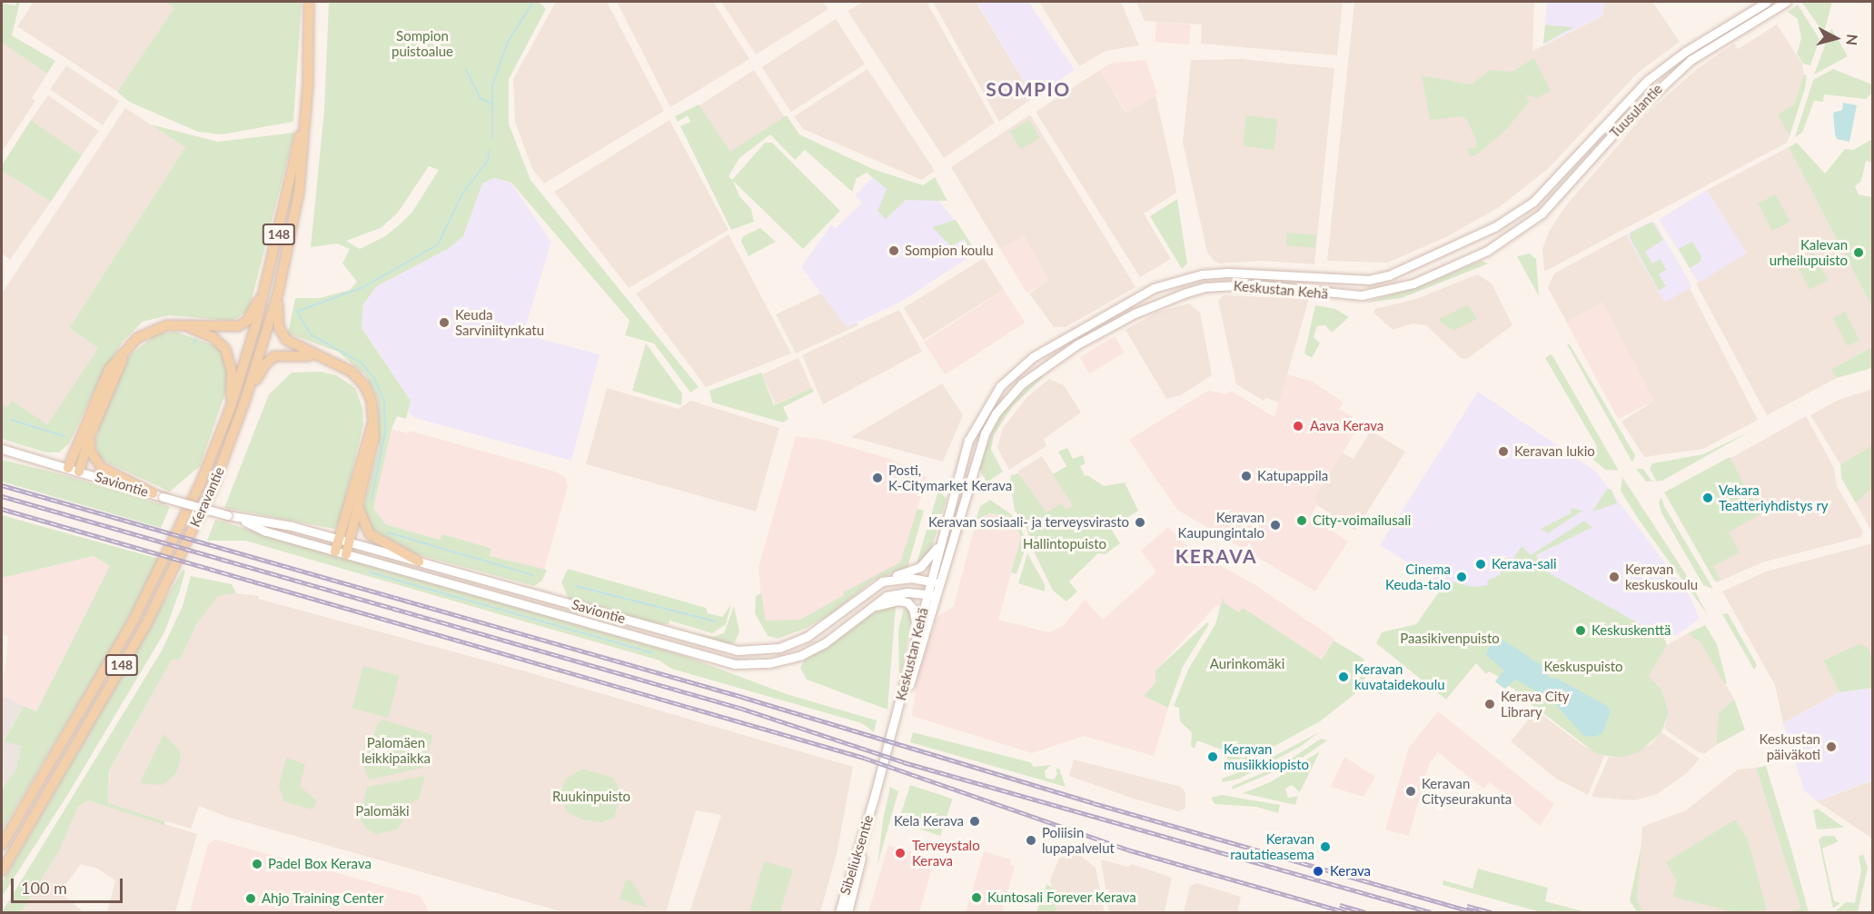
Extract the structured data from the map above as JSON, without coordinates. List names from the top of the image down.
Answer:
{
  "streets": {
    "main road": [
      "Tuusulantie",
      "148",
      "Keskustan Kehä",
      "Saviontie",
      "Keravantie",
      "Sibeliuksentie"
    ]
  },
  "crossings": [
    ["Tuusulantie", "Keskustan Kehä"],
    ["Keskustan Kehä", "Saviontie"],
    ["Keskustan Kehä", "Sibeliuksentie"]
  ],
  "districts": ["SOMPIO", "KERAVA"],
  "parks": [
    "Sompion puistoalue",
    "Hallintopuisto",
    "Paasikivenpuisto",
    "Aurinkomäki",
    "Keskuspuisto",
    "Palomäen leikkipaikka",
    "Ruukinpuisto",
    "Palomäki"
  ],
  "places": [
    "Sompion koulu",
    "Kalevan urheilupuisto",
    "Keuda Sarviniitynkatu",
    "Aava Kerava",
    "Keravan lukio",
    "Katupappila",
    "Posti, K-Citymarket Kerava",
    "Vekara Teatteriyhdistys ry",
    "City-voimailusali",
    "Keravan sosiaali- ja terveysvirasto",
    "Keravan Kaupungintalo",
    "Kerava-sali",
    "Cinema Keuda-talo",
    "Keravan keskuskoulu",
    "Keskuskenttä",
    "Keravan kuvataidekoulu",
    "Kerava City Library",
    "Keskustan päiväkoti",
    "Keravan musiikkiopisto",
    "Keravan Cityseurakunta",
    "Kela Kerava",
    "Poliisin lupapalvelut",
    "Keravan rautatieasema",
    "Terveystalo Kerava",
    "Padel Box Kerava",
    "Kerava",
    "Kuntosali Forever Kerava",
    "Ahjo Training Center"
  ],
  "scale_bar": "100 m",
  "north": "right"
}
